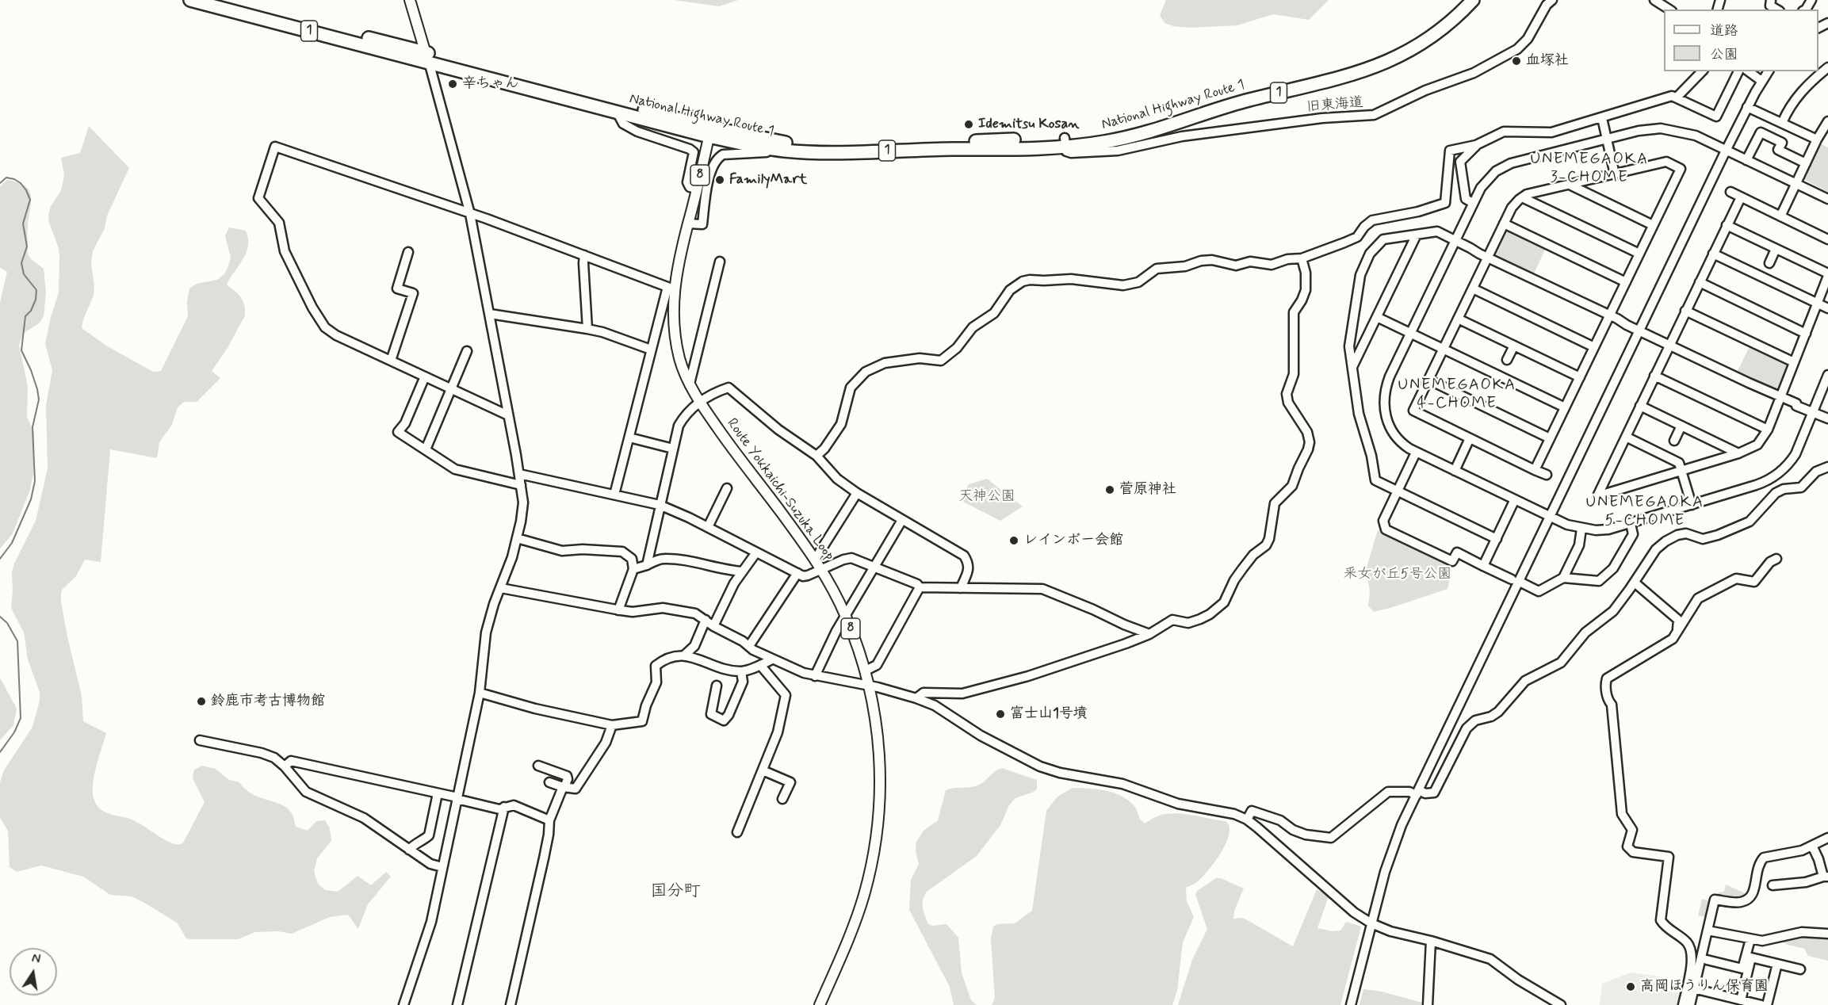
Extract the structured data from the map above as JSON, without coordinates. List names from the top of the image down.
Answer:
{
  "streets": {
    "highway": ["1", "National Highway Route 1"],
    "main road": ["8", "Route Yokkaichi-Suzuka Loop"],
    "street": ["旧東海道"]
  },
  "crossings": [
    ["National Highway Route 1", "旧東海道"],
    ["National Highway Route 1", "Route Yokkaichi-Suzuka Loop"]
  ],
  "districts": [
    "UNEMEGAOKA 3-CHOME",
    "UNEMEGAOKA 4-CHOME",
    "UNEMEGAOKA 5-CHOME",
    "国分町"
  ],
  "parks": ["天神公園", "釆女が丘5号公園"],
  "places": [
    "血塚社",
    "辛ちゃん",
    "Idemitsu Kosan",
    "FamilyMart",
    "菅原神社",
    "レインボー会館",
    "鈴鹿市考古博物館",
    "富士山1号墳",
    "高岡ほうりん保育園"
  ],
  "legend": ["道路", "公園"],
  "north": "top"
}
